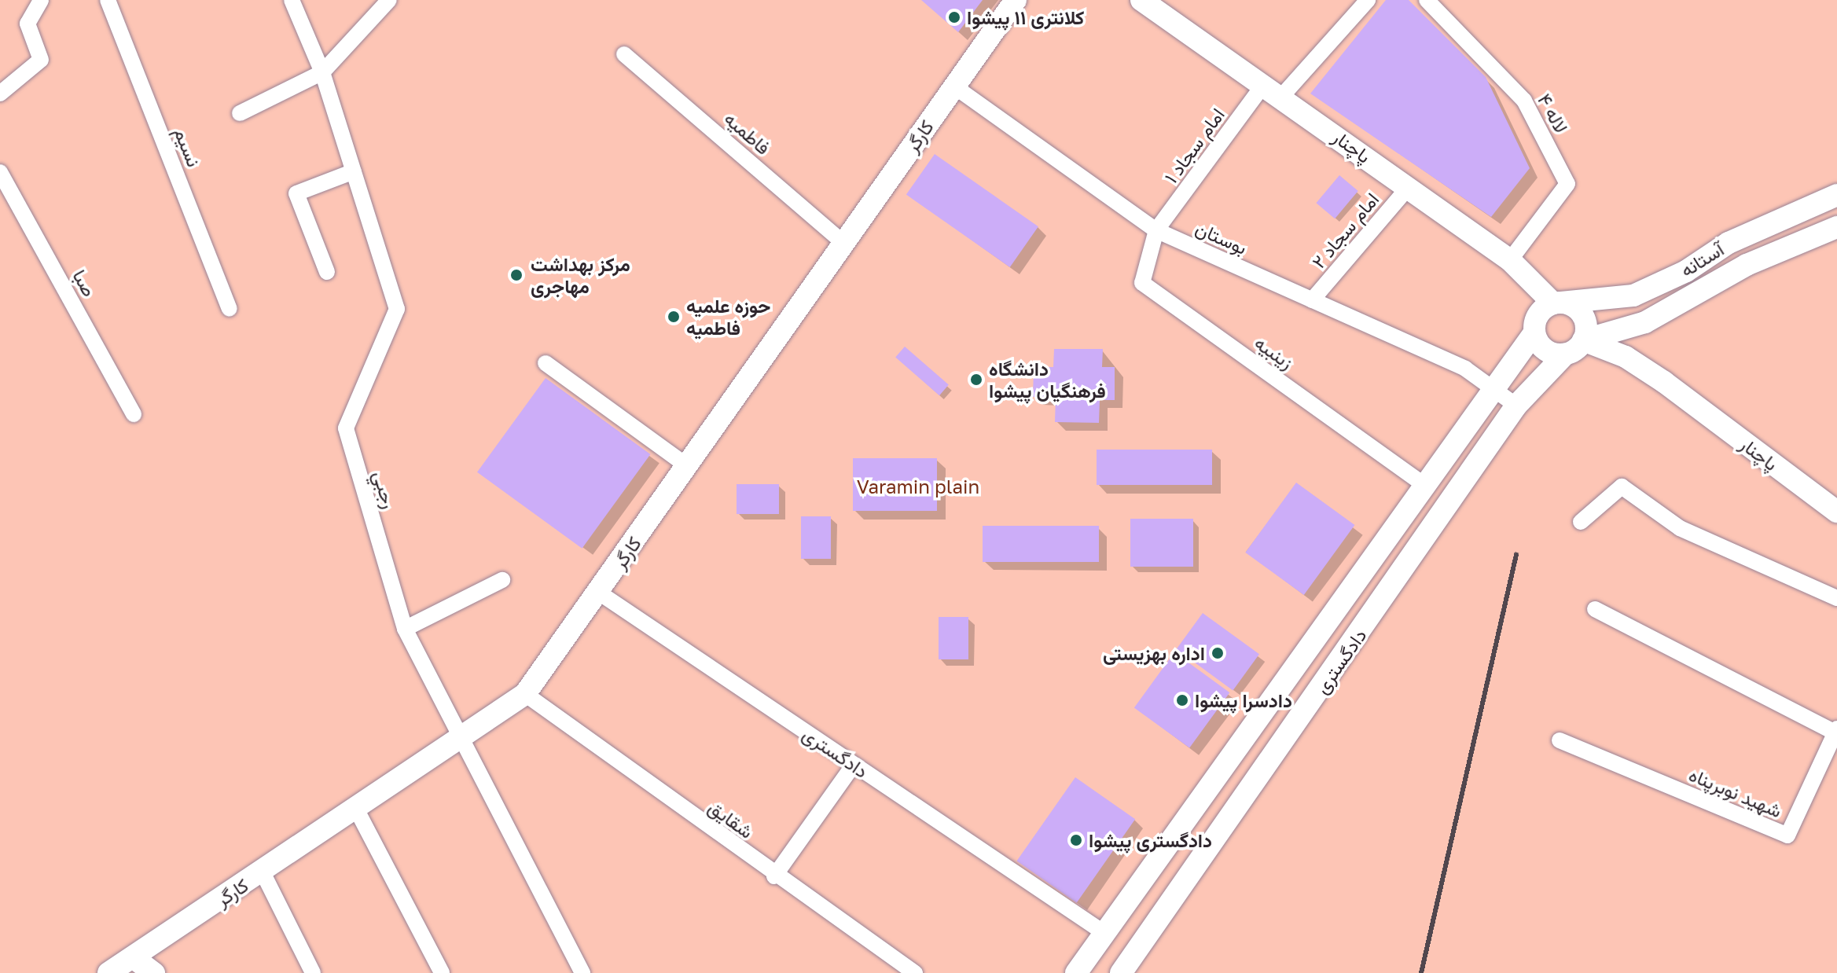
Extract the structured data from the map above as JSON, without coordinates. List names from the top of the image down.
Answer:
{
  "streets": {
    "main road": [
      "کارگر",
      "پاچنار",
      "آستانه",
      "دادگستری"
    ],
    "street": [
      "لاله ۴",
      "فاطميه",
      "امام سجاد ۱",
      "نسيم",
      "امام سجاد ۲",
      "بوستان",
      "صبا",
      "زينبيه",
      "رجبي",
      "شهید نوبرپناه",
      "شقايق"
    ]
  },
  "crossings": [
    ["لاله ۴", "پاچنار"],
    ["فاطميه", "کارگر"],
    ["کارگر", "بوستان"],
    ["کارگر", "رجبي"],
    ["کارگر", "دادگستری"],
    ["کارگر", "شقايق"],
    ["امام سجاد ۱", "پاچنار"],
    ["امام سجاد ۱", "بوستان"],
    ["امام سجاد ۱", "زينبيه"],
    ["پاچنار", "امام سجاد ۲"],
    ["پاچنار", "آستانه"],
    ["پاچنار", "دادگستری"],
    ["امام سجاد ۲", "بوستان"],
    ["بوستان", "زينبيه"],
    ["بوستان", "دادگستری"],
    ["آستانه", "دادگستری"],
    ["زينبيه", "دادگستری"]
  ],
  "parks": ["Varamin plain"],
  "places": [
    "کلانتری ۱۱ پیشوا",
    "مرکز بهداشت مهاجری",
    "حوزه علمیه فاطمیه",
    "دانشگاه فرهنگیان پیشوا",
    "اداره بهزیستی",
    "دادسرا پیشوا",
    "دادگستری پیشوا"
  ]
}
